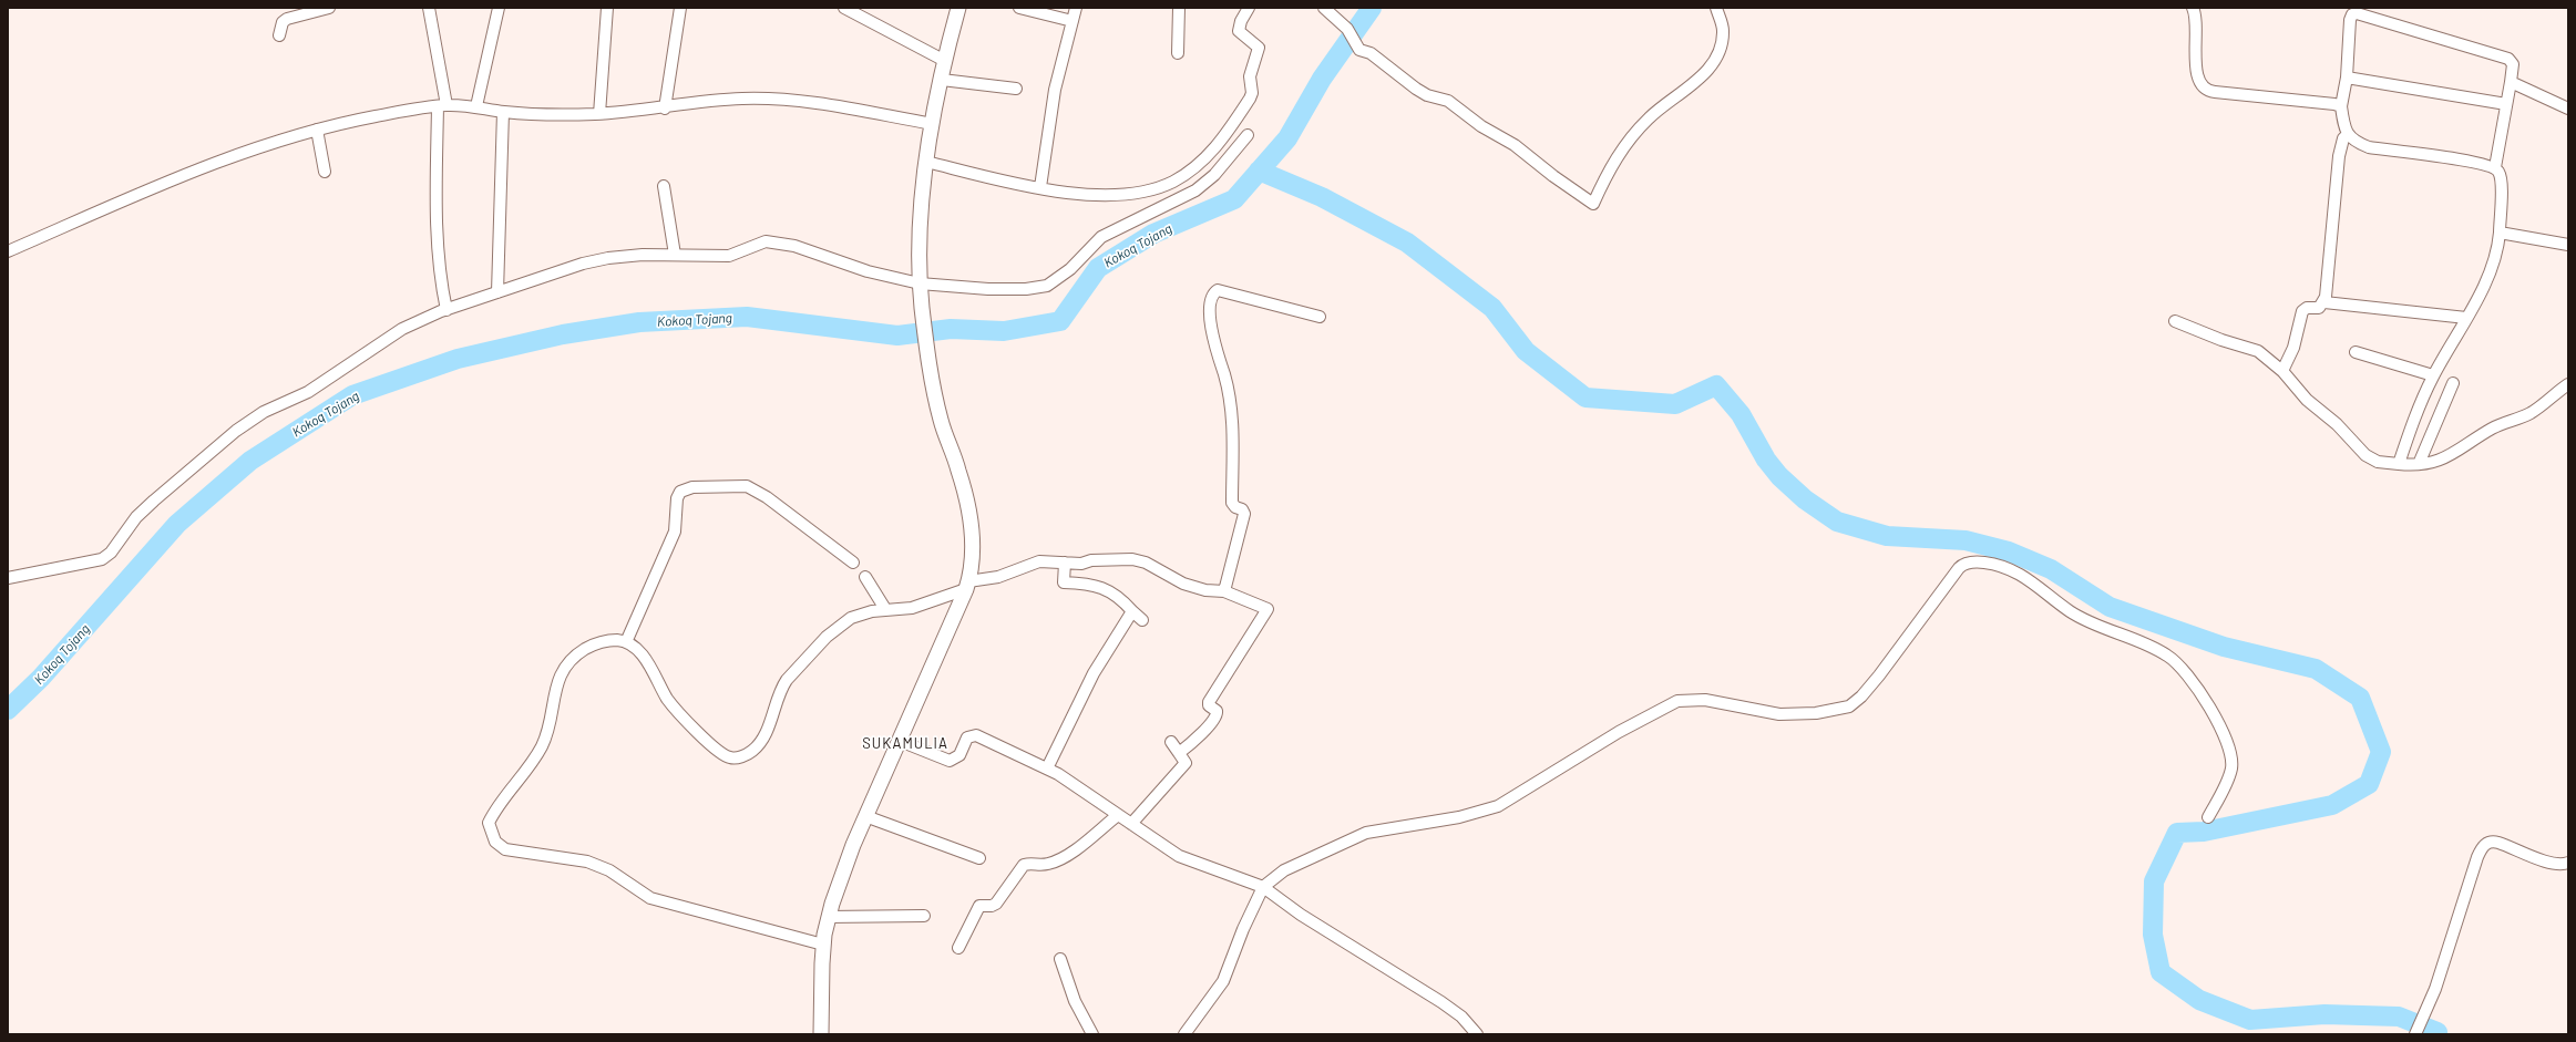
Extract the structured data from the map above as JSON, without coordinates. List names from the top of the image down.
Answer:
{
  "districts": ["SUKAMULIA"],
  "water": ["Kokoq Tojang"]
}
